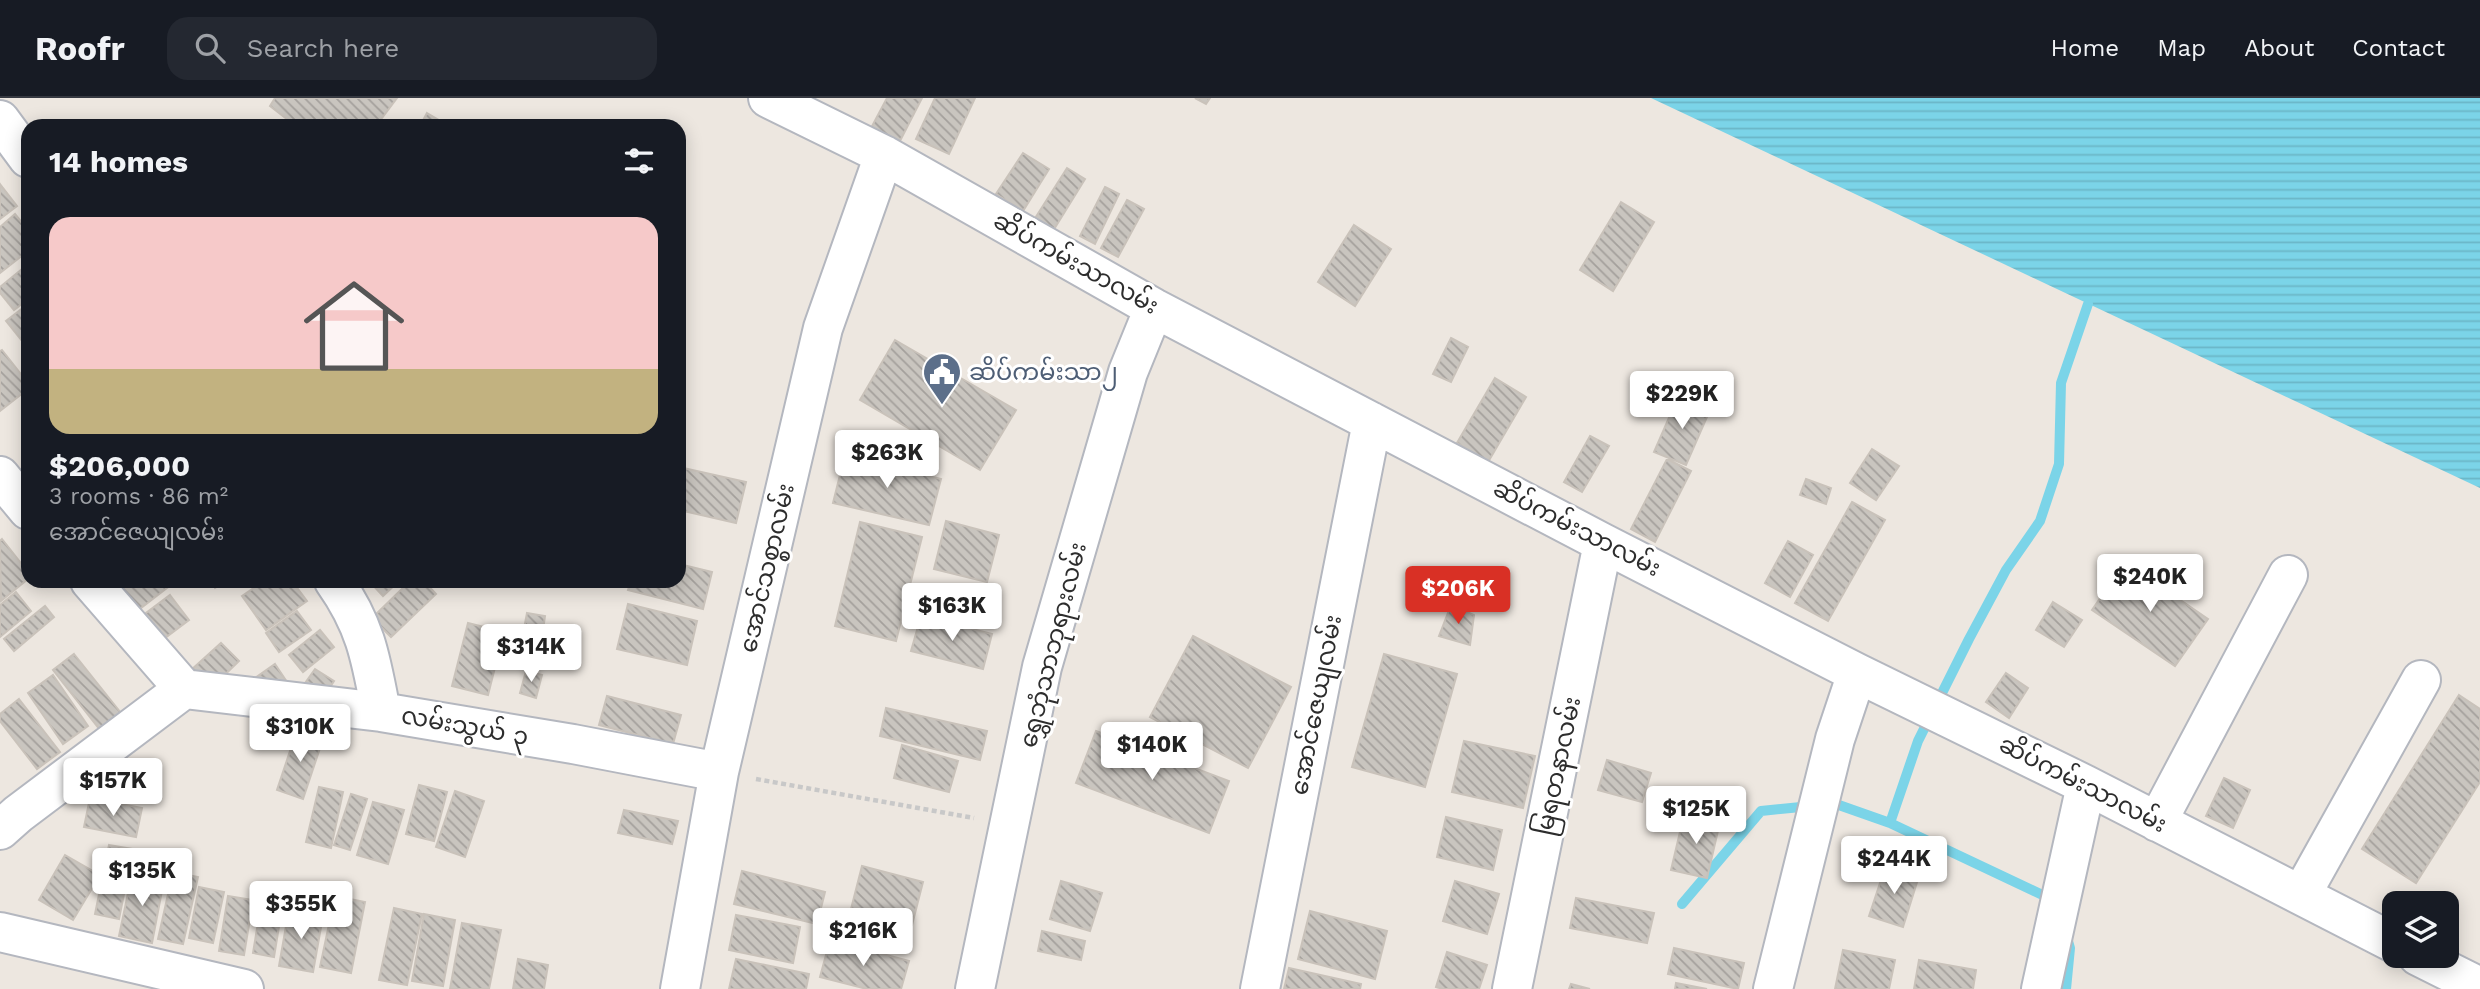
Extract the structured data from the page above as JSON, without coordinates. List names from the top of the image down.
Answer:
{
  "streets": {
    "street": [
      "ဆိပ်ကမ်းသာလမ်း",
      "အောင်သစ္စာလမ်း",
      "ရွှေဘုံသာဘုရားလမ်း",
      "အောင်ဇေယျလမ်း",
      "လမ်းသွယ် ၃",
      "မြရတနာလမ်း"
    ]
  },
  "crossings": [
    ["ဆိပ်ကမ်းသာလမ်း", "အောင်သစ္စာလမ်း"],
    ["ဆိပ်ကမ်းသာလမ်း", "ရွှေဘုံသာဘုရားလမ်း"],
    ["ဆိပ်ကမ်းသာလမ်း", "အောင်ဇေယျလမ်း"],
    ["ဆိပ်ကမ်းသာလမ်း", "မြရတနာလမ်း"],
    ["အောင်သစ္စာလမ်း", "လမ်းသွယ် ၃"]
  ],
  "places": {
    "public building": ["ဆိပ်ကမ်းသာ၂"]
  },
  "page": {
    "header": "Roofr",
    "search": "Search here",
    "nav": [
      "Home",
      "Map",
      "About",
      "Contact"
    ],
    "heading": "14 homes",
    "list": [
      {
        "name": "$206,000",
        "note": "3 rooms · 86 m² · အောင်ဇေယျလမ်း"
      }
    ],
    "price": [
      "$229K",
      "$263K",
      "$240K",
      "$206K",
      "$163K",
      "$314K",
      "$310K",
      "$140K",
      "$157K",
      "$125K",
      "$244K",
      "$135K",
      "$355K",
      "$216K"
    ]
  }
}
